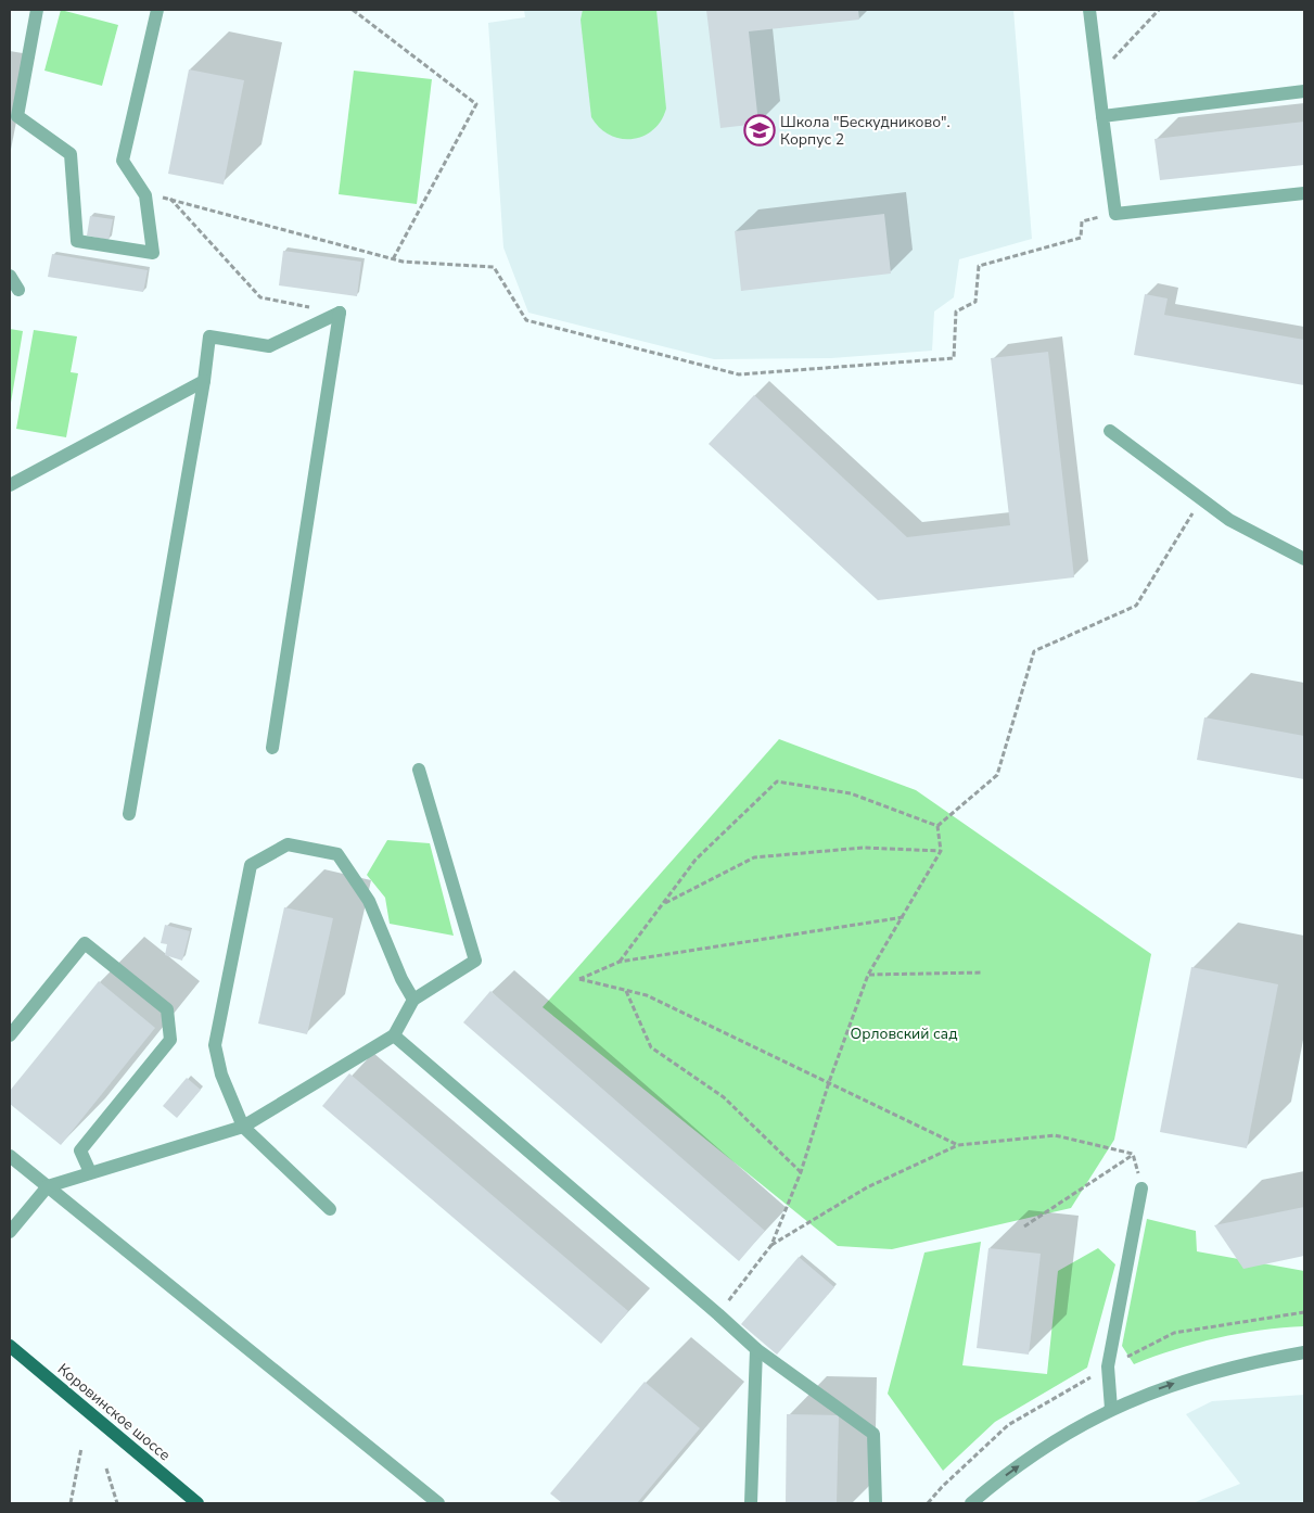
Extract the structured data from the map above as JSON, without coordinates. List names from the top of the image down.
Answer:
{
  "streets": {
    "main road": ["Коровинское шоссе"]
  },
  "parks": ["Орловский сад"],
  "places": {
    "school or university": ["Школа \"Бескудниково\". Корпус 2"]
  }
}
